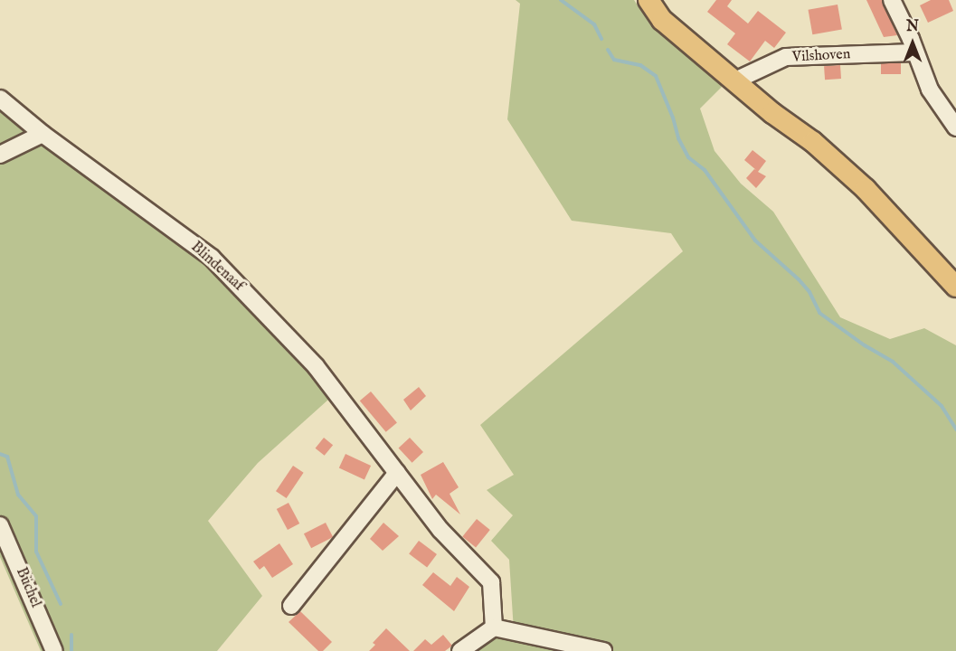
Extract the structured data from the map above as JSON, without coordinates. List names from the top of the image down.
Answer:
{
  "streets": {
    "street": ["Vilshoven", "Blindenaaf", "Büchel"]
  },
  "north": "top"
}
